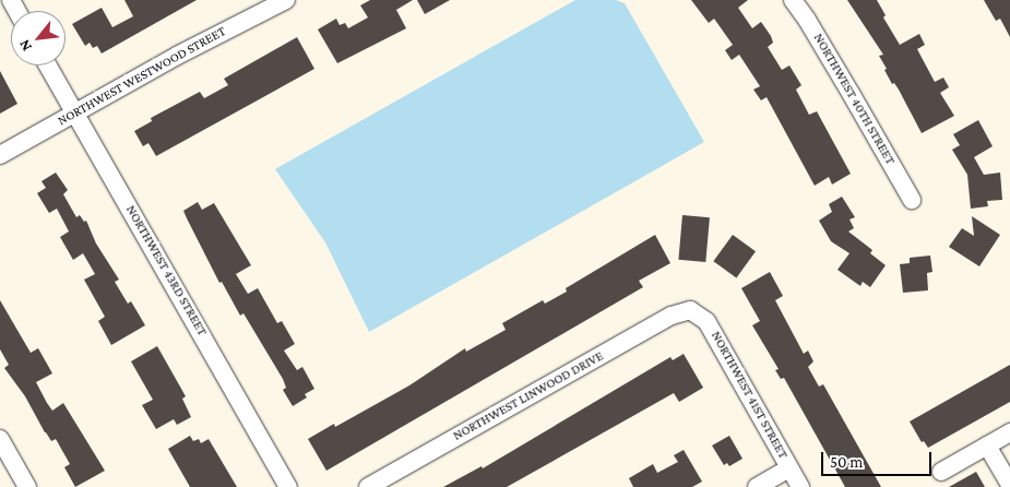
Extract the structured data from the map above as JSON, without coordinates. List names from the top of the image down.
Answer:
{
  "streets": {
    "street": [
      "NORTHWEST WESTWOOD STREET",
      "NORTHWEST 40TH STREET",
      "NORTHWEST 43RD STREET",
      "NORTHWEST 41ST STREET",
      "NORTHWEST LINWOOD DRIVE"
    ]
  },
  "crossings": [
    ["NORTHWEST WESTWOOD STREET", "NORTHWEST 43RD STREET"],
    ["NORTHWEST 41ST STREET", "NORTHWEST LINWOOD DRIVE"]
  ],
  "scale_bar": "50 m",
  "north": "bottom left"
}
